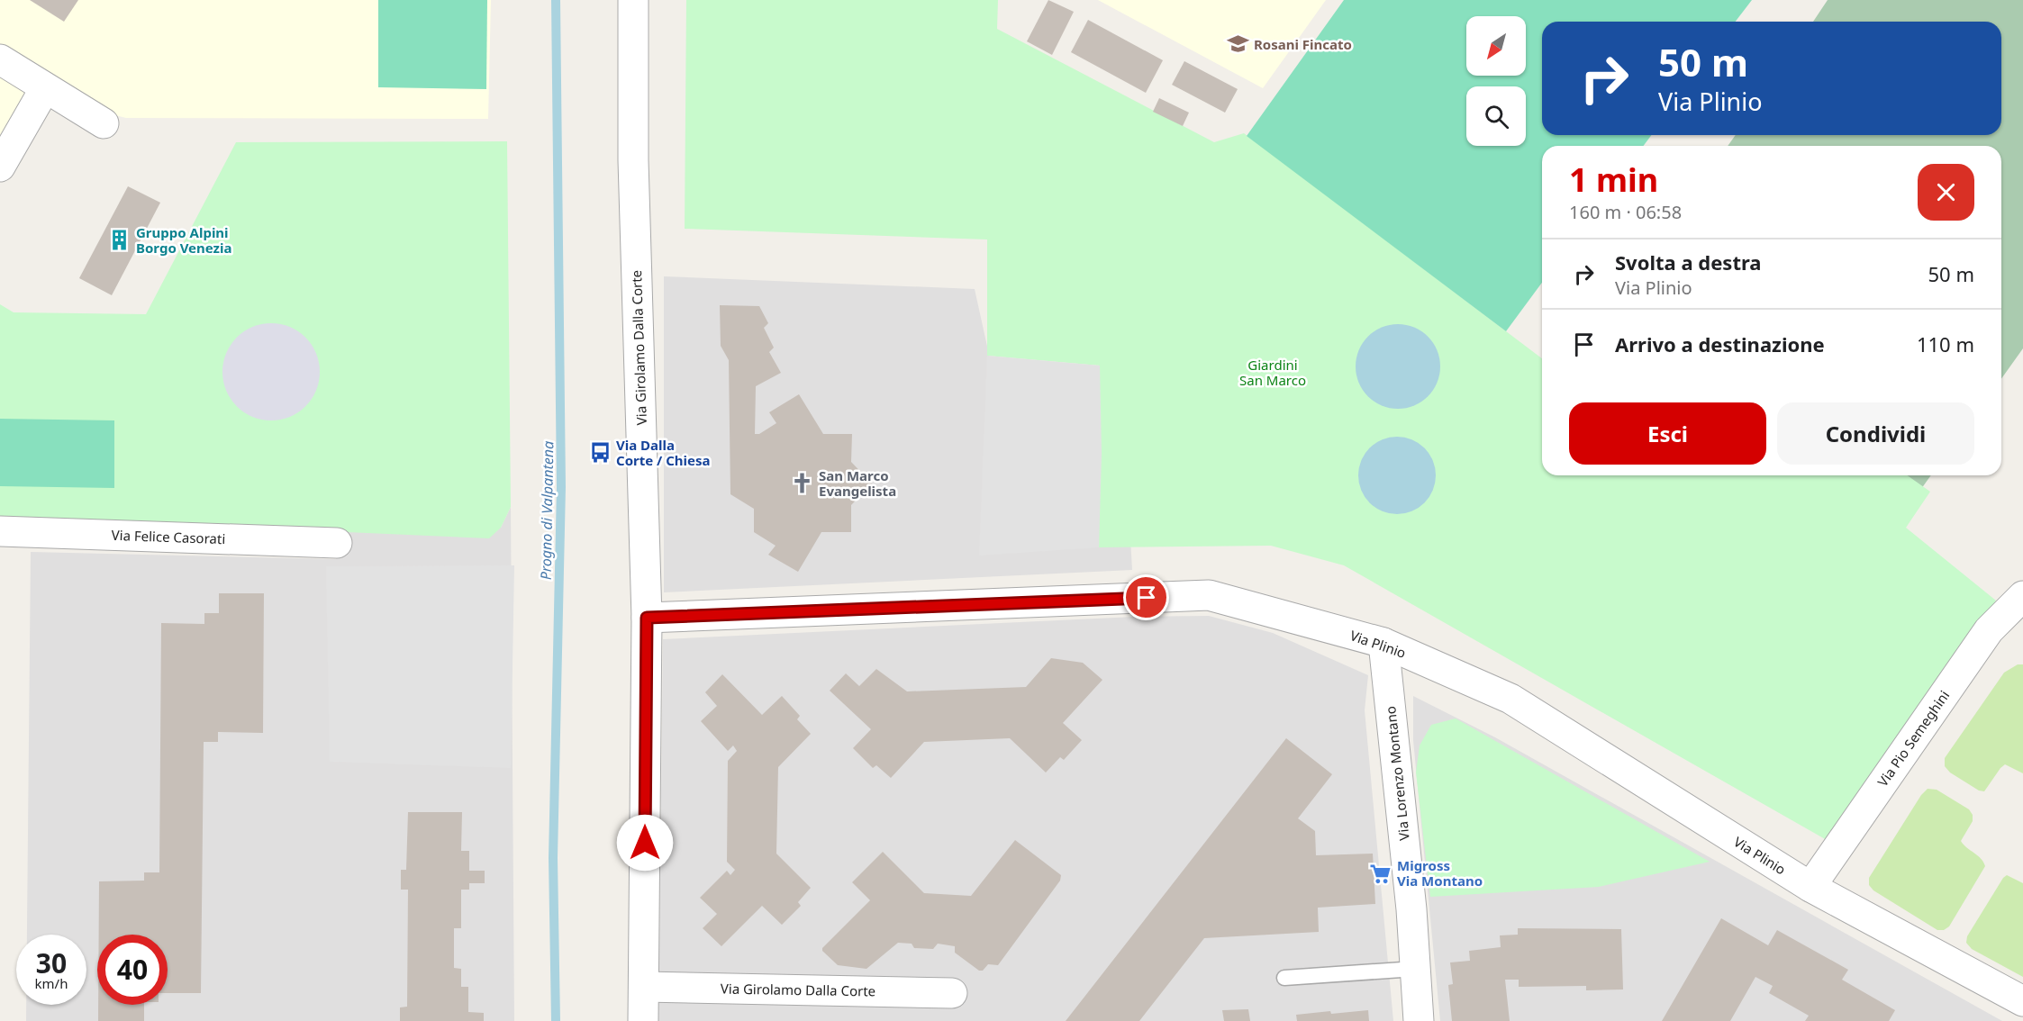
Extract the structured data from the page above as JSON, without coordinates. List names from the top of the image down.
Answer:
{
  "streets": {
    "street": [
      "Via Girolamo Dalla Corte",
      "Via Felice Casorati",
      "Via Plinio",
      "Via Pio Semeghini",
      "Via Lorenzo Montano"
    ]
  },
  "crossings": [
    ["Via Girolamo Dalla Corte", "Via Plinio"],
    ["Via Plinio", "Via Pio Semeghini"],
    ["Via Plinio", "Via Lorenzo Montano"]
  ],
  "water": ["Progno di Valpantena"],
  "parks": ["Giardini San Marco"],
  "places": {
    "school or university": ["Rosani Fincato"],
    "building": ["Gruppo Alpini Borgo Venezia"],
    "bus stop": ["Via Dalla Corte / Chiesa"],
    "church": ["San Marco Evangelista"],
    "supermarket": ["Migross Via Montano"]
  },
  "north": "bottom left",
  "page": {
    "turn": ["50 m", "Via Plinio"],
    "heading": ["1 min", "160 m · 06:58"],
    "list": [
      {
        "name": "Svolta a destra",
        "note": "Via Plinio",
        "value": "50 m"
      },
      {
        "name": "Arrivo a destinazione",
        "value": "110 m"
      }
    ],
    "buttons": ["Esci", "Condividi"],
    "speed": "30 km/h",
    "limit": "40"
  }
}
